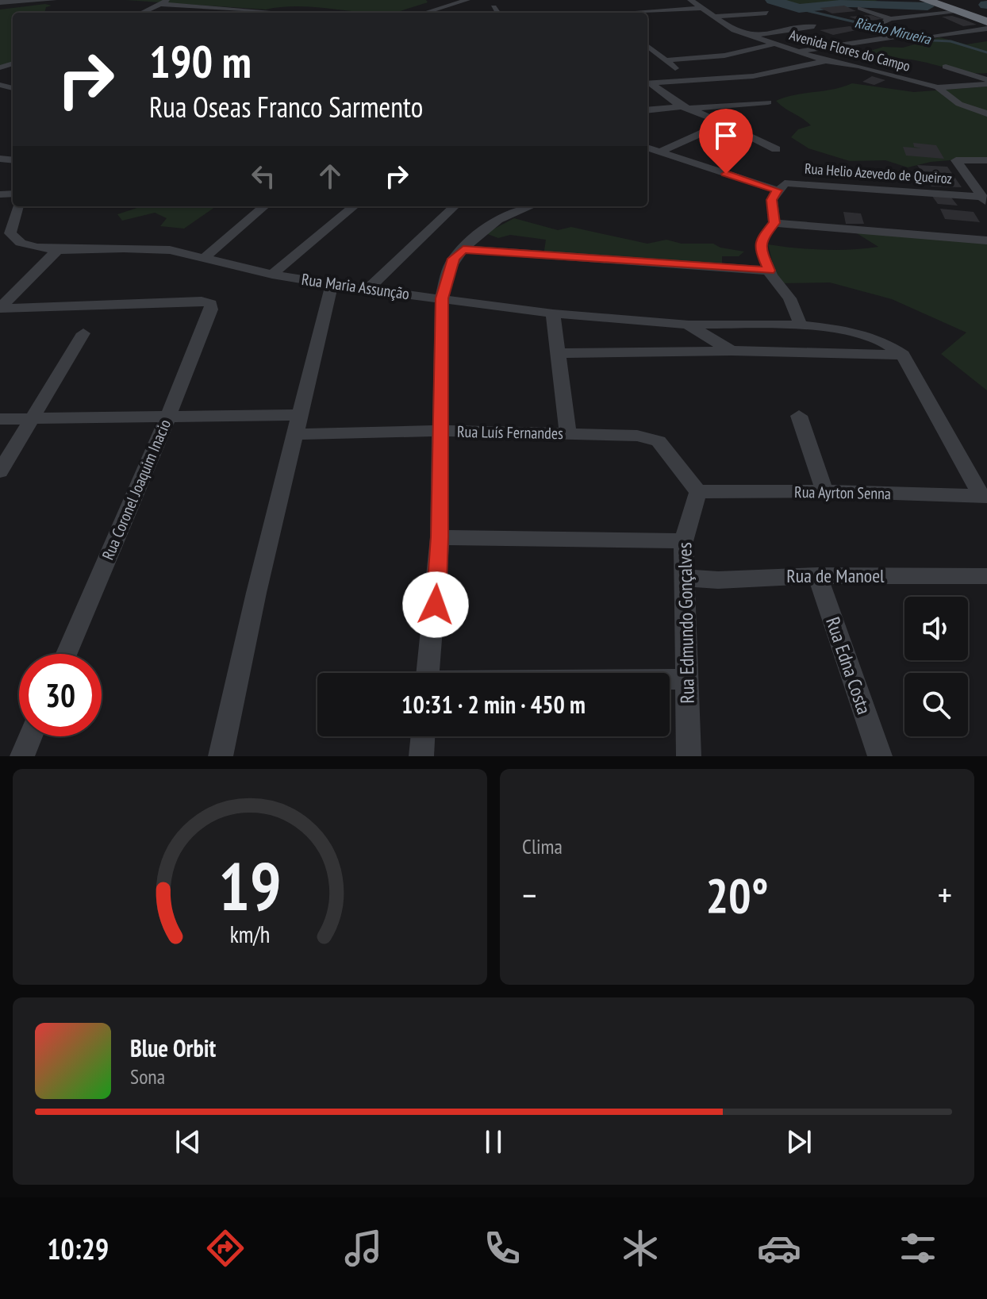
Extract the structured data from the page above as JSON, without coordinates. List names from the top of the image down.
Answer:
{
  "streets": {
    "street": [
      "Avenida Flores do Campo",
      "Rua Helio Azevedo de Queiroz",
      "Rua Maria Assunção",
      "Rua Luís Fernandes",
      "Rua Coronel Joaquim Inacio",
      "Rua Ayrton Senna",
      "Rua de Manoel",
      "Rua Edmundo Gonçalves",
      "Rua Edna Costa"
    ]
  },
  "crossings": [
    ["Rua Luís Fernandes", "Rua Ayrton Senna"],
    ["Rua Luís Fernandes", "Rua Edmundo Gonçalves"],
    ["Rua Ayrton Senna", "Rua Edmundo Gonçalves"],
    ["Rua de Manoel", "Rua Edmundo Gonçalves"],
    ["Rua de Manoel", "Rua Edna Costa"]
  ],
  "water": ["Riacho Mirueira"],
  "page": {
    "turn": ["190 m", "Rua Oseas Franco Sarmento"],
    "limit": "30",
    "trip": "10:31 · 2 min · 450 m",
    "tile": "Clima",
    "heat": ["−", "20°", "+"],
    "song": ["Blue Orbit", "Sona"],
    "tabs": "10:29",
    "gauge": ["19", "km/h"]
  }
}
